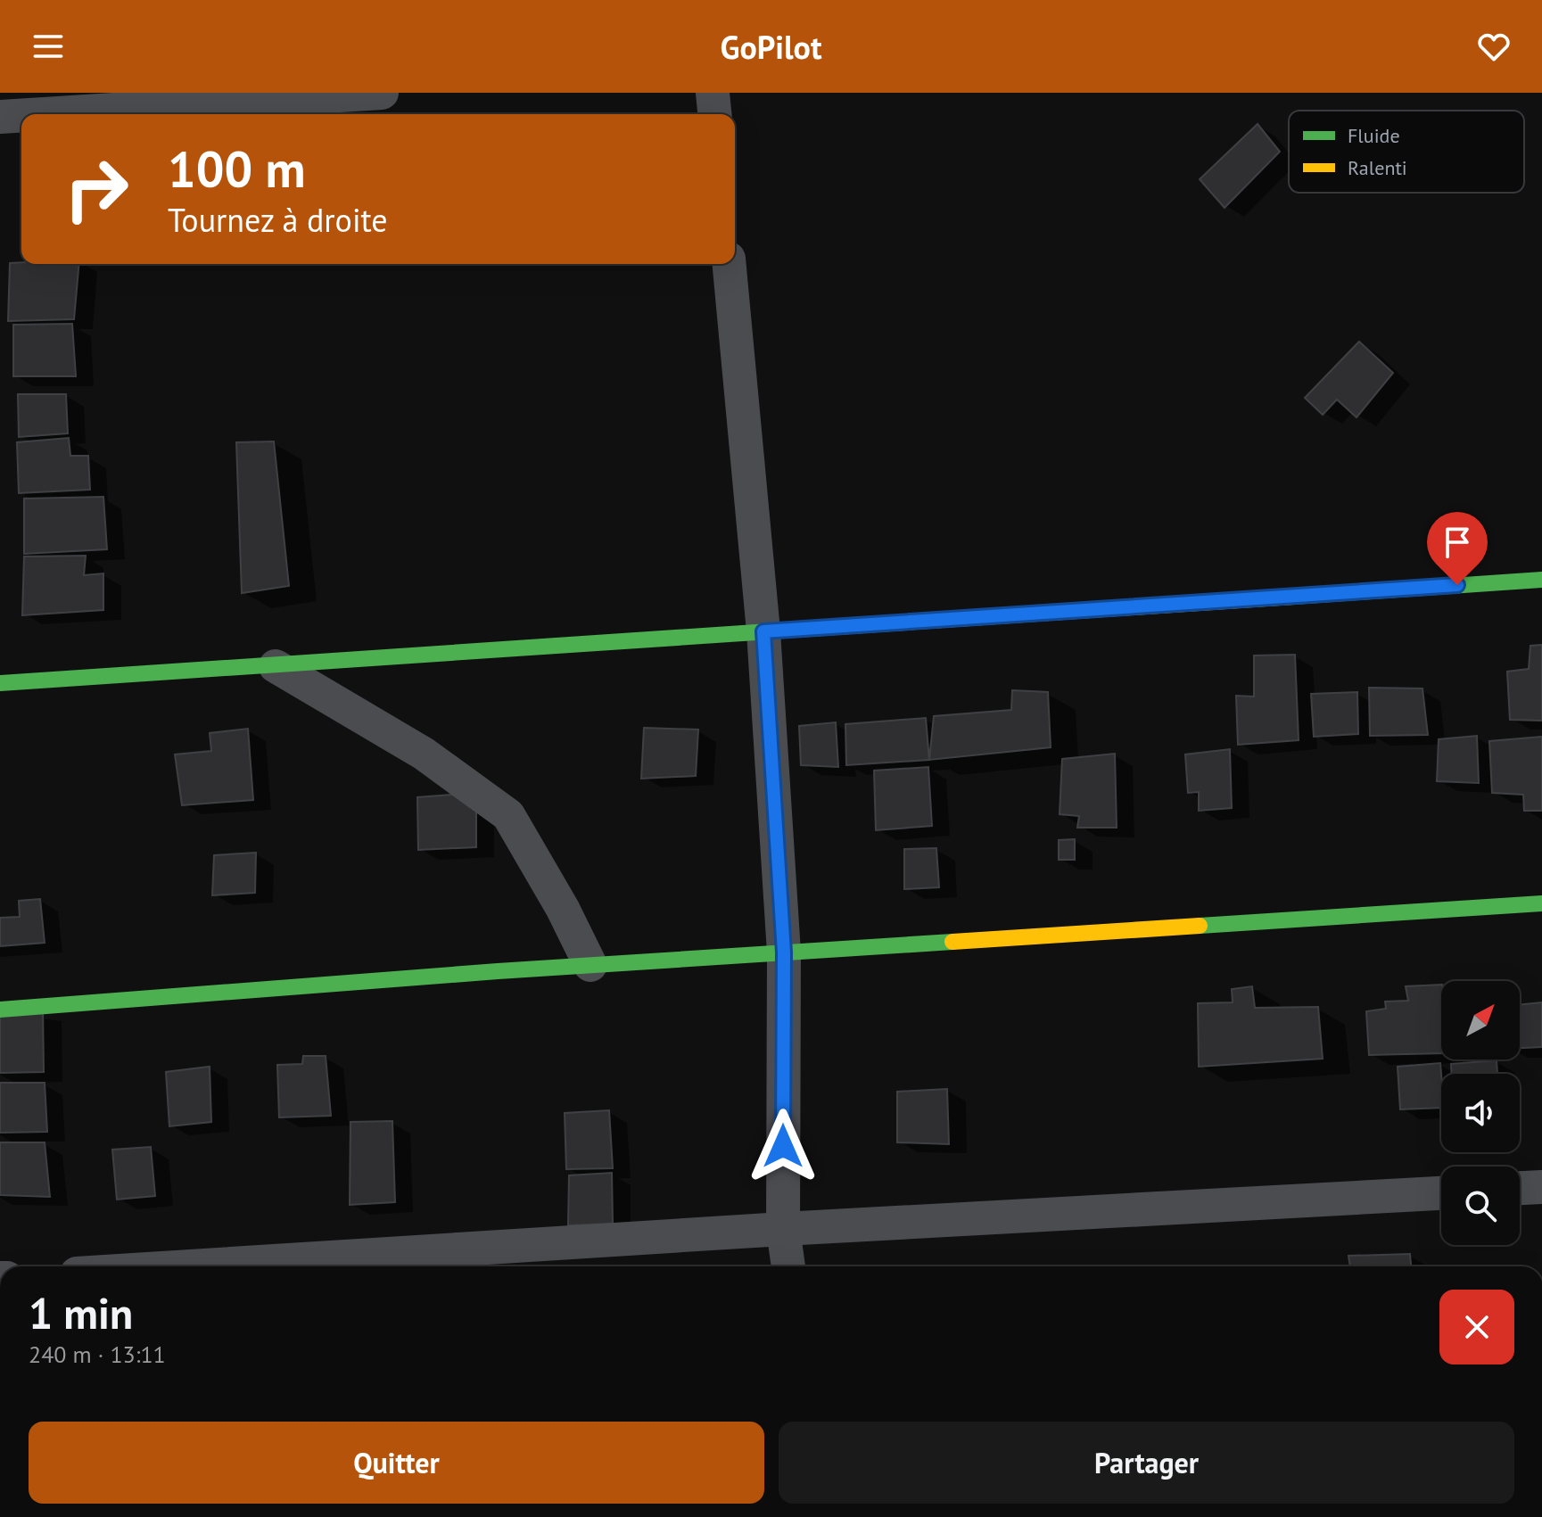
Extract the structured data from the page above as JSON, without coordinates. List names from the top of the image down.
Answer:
{
  "legend": ["Fluide", "Ralenti"],
  "north": "top right",
  "page": {
    "header": "GoPilot",
    "turn": ["100 m", "Tournez à droite"],
    "heading": ["1 min", "240 m · 13:11"],
    "buttons": ["Quitter", "Partager"]
  }
}
